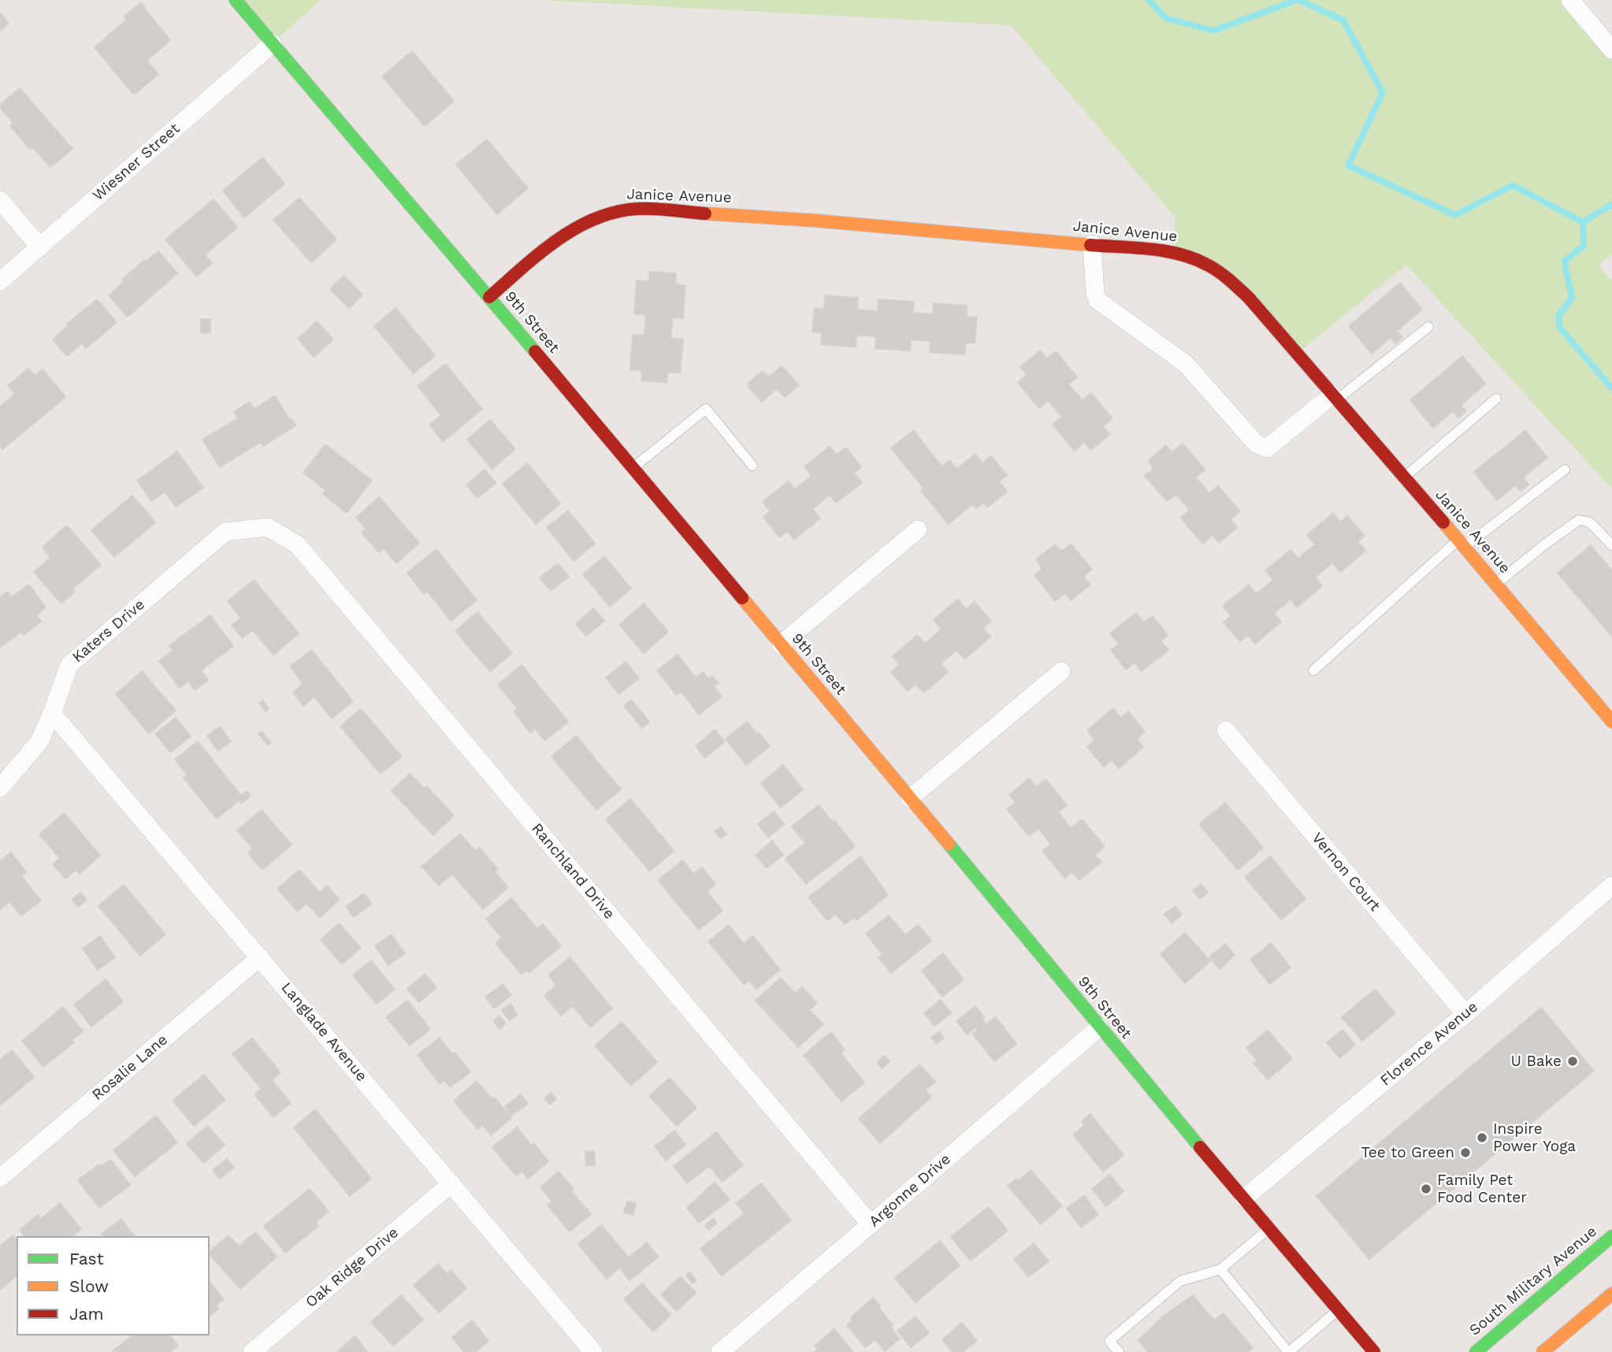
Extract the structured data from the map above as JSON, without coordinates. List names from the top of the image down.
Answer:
{
  "streets": {
    "street": [
      "Wiesner Street",
      "Janice Avenue",
      "9th Street",
      "Katers Drive",
      "Ranchland Drive",
      "Vernon Court",
      "Langlade Avenue",
      "Florence Avenue",
      "Rosalie Lane",
      "Argonne Drive",
      "Oak Ridge Drive",
      "South Military Avenue"
    ]
  },
  "crossings": [
    ["Wiesner Street", "9th Street"],
    ["Janice Avenue", "9th Street"],
    ["9th Street", "Florence Avenue"],
    ["9th Street", "Argonne Drive"],
    ["Katers Drive", "Ranchland Drive"],
    ["Katers Drive", "Langlade Avenue"],
    ["Ranchland Drive", "Argonne Drive"],
    ["Vernon Court", "Florence Avenue"],
    ["Langlade Avenue", "Rosalie Lane"],
    ["Langlade Avenue", "Oak Ridge Drive"]
  ],
  "places": [
    "U Bake",
    "Inspire Power Yoga",
    "Tee to Green",
    "Family Pet Food Center"
  ],
  "legend": ["Fast", "Slow", "Jam"]
}
